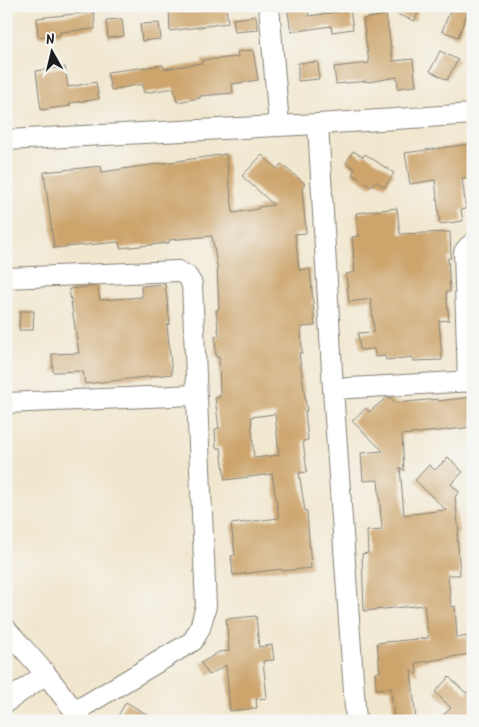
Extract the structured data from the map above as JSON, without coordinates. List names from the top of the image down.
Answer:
{
  "north": "top"
}
